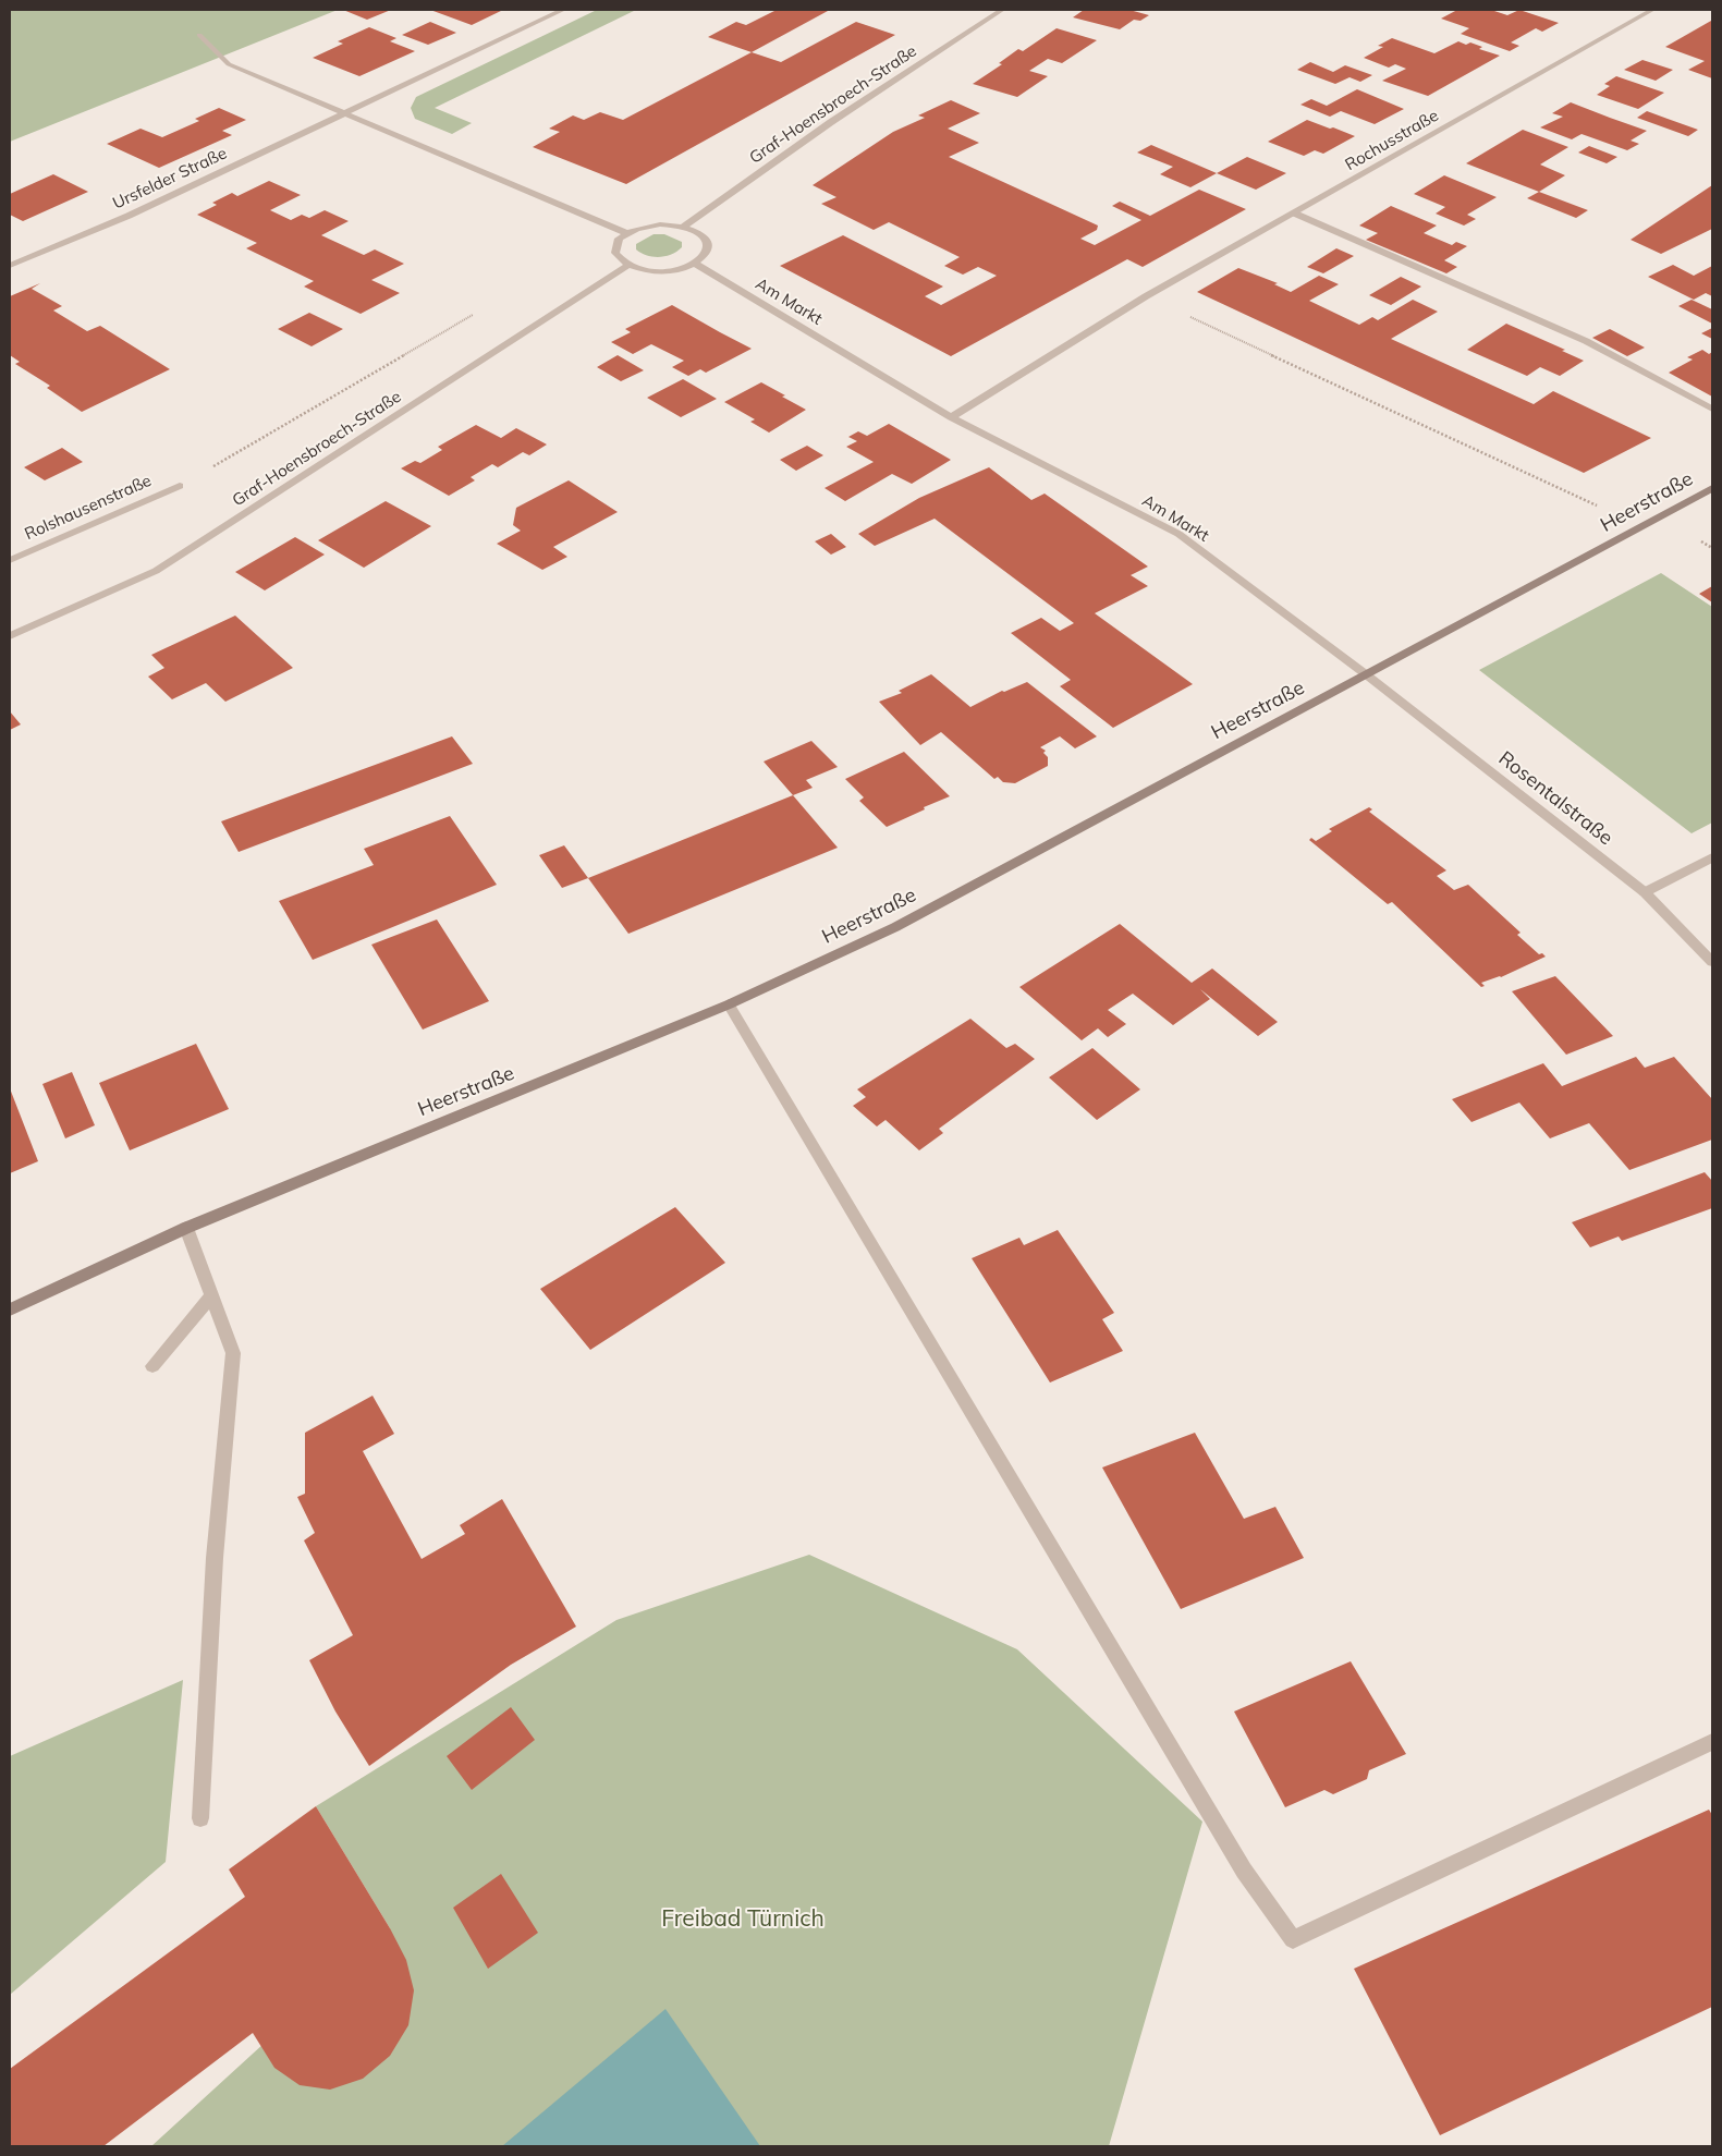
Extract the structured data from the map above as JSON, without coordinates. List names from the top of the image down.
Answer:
{
  "streets": {
    "main road": ["Heerstraße"],
    "street": [
      "Graf-Hoensbroech-Straße",
      "Rochusstraße",
      "Ursfelder Straße",
      "Am Markt",
      "Rolshausenstraße",
      "Rosentalstraße"
    ]
  },
  "crossings": [
    ["Am Markt", "Heerstraße"],
    ["Am Markt", "Rosentalstraße"],
    ["Heerstraße", "Rosentalstraße"]
  ],
  "parks": ["Freibad Türnich"]
}
